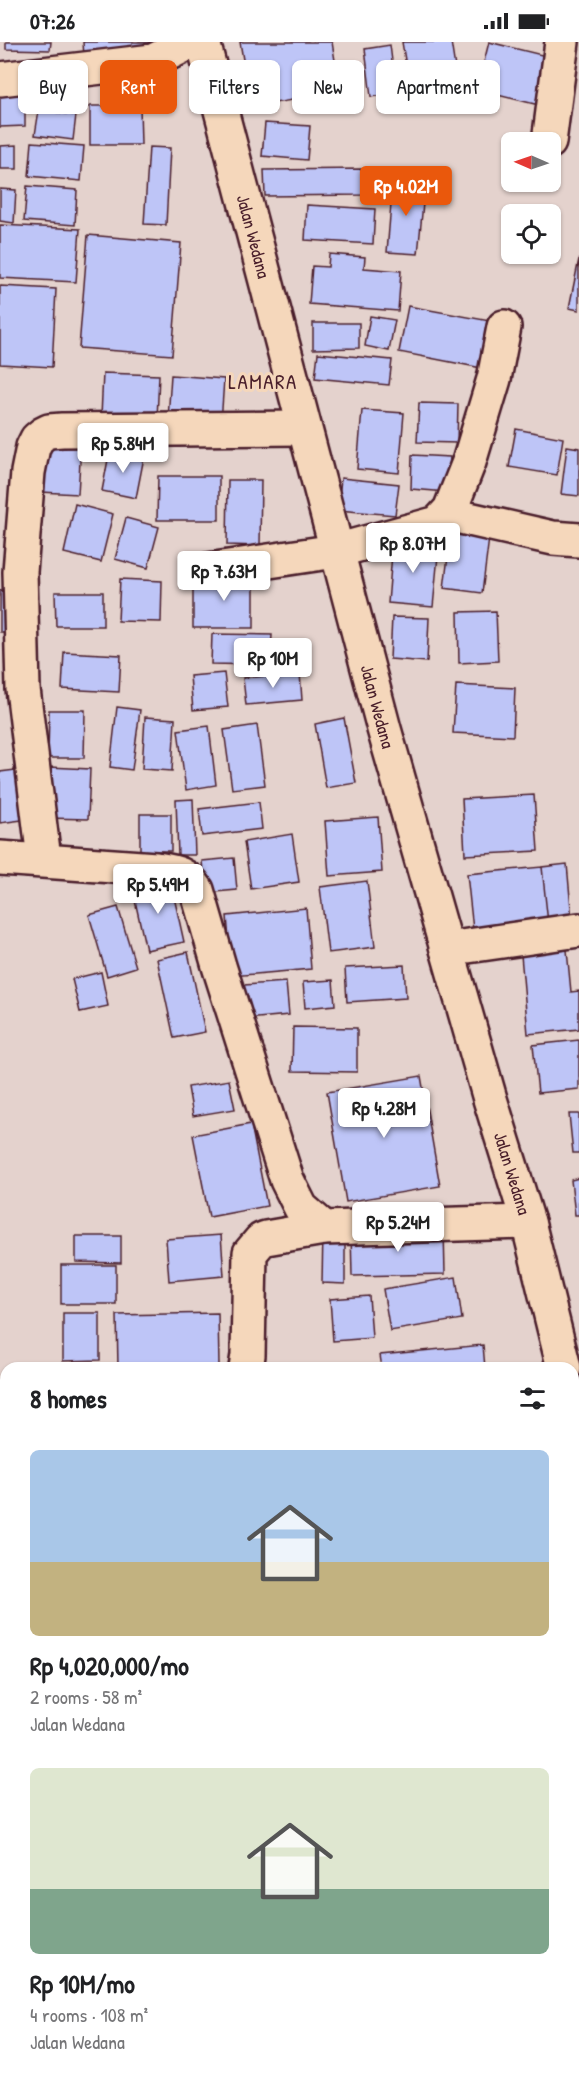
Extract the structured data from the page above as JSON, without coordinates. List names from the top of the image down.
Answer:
{
  "streets": {
    "street": ["Jalan Wedana"]
  },
  "districts": ["LAMARA"],
  "north": "left",
  "page": {
    "status": "07:26",
    "chip": [
      "Buy",
      "Rent",
      "Filters",
      "New",
      "Apartment"
    ],
    "price": [
      "Rp 4.02M",
      "Rp 5.84M",
      "Rp 8.07M",
      "Rp 7.63M",
      "Rp 10M",
      "Rp 5.49M",
      "Rp 4.28M",
      "Rp 5.24M"
    ],
    "heading": "8 homes",
    "list": [
      {
        "name": "Rp 4,020,000/mo",
        "note": "2 rooms · 58 m² · Jalan Wedana"
      },
      {
        "name": "Rp 10M/mo",
        "note": "4 rooms · 108 m² · Jalan Wedana"
      }
    ]
  }
}
